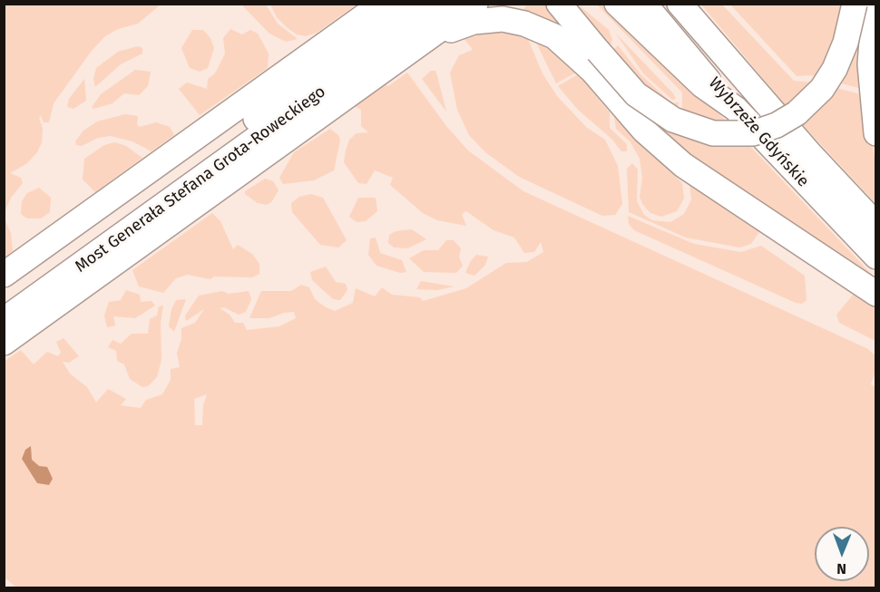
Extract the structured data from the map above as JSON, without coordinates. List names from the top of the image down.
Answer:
{
  "streets": {
    "highway": ["Wybrzeże Gdyńskie", "Most Generała Stefana Grota-Roweckiego"]
  },
  "north": "bottom"
}
